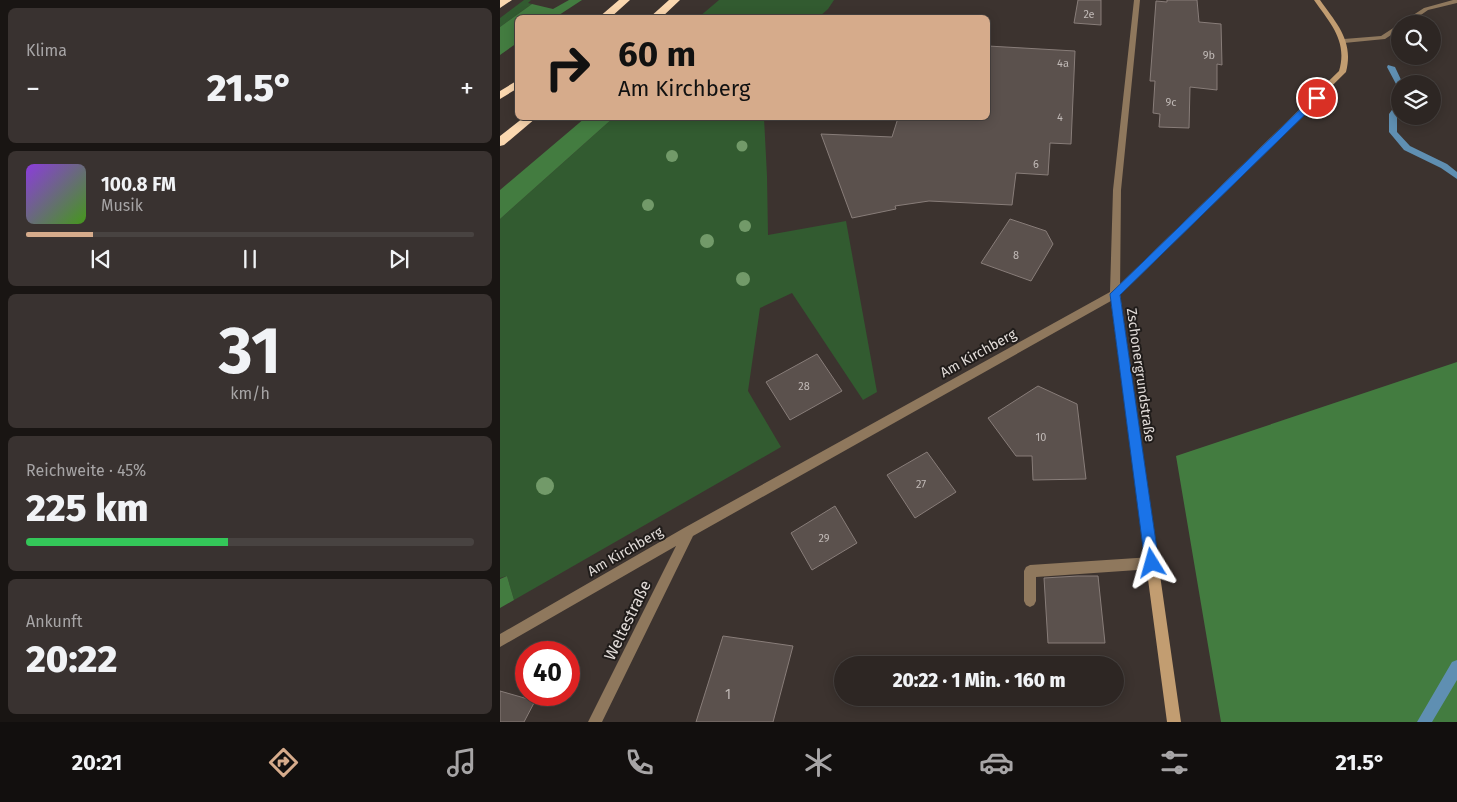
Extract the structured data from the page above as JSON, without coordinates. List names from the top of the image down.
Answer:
{
  "streets": {
    "street": ["Am Kirchberg", "Zschonergrundstraße", "Weltestraße"]
  },
  "crossings": [
    ["Am Kirchberg", "Zschonergrundstraße"],
    ["Am Kirchberg", "Weltestraße"]
  ],
  "house_numbers": [
    "2e",
    "9b",
    "4a",
    "9c",
    "4",
    "6",
    "8",
    "28",
    "10",
    "27",
    "29",
    "1"
  ],
  "page": {
    "tile": [
      "Klima",
      ["31", "km/h"],
      ["Reichweite · 45%", "225 km"],
      ["Ankunft", "20:22"]
    ],
    "turn": ["60 m", "Am Kirchberg"],
    "heat": ["−", "21.5°", "+"],
    "song": ["100.8 FM", "Musik"],
    "limit": "40",
    "trip": "20:22 · 1 Min. · 160 m",
    "tabs": ["20:21", "21.5°"]
  }
}
